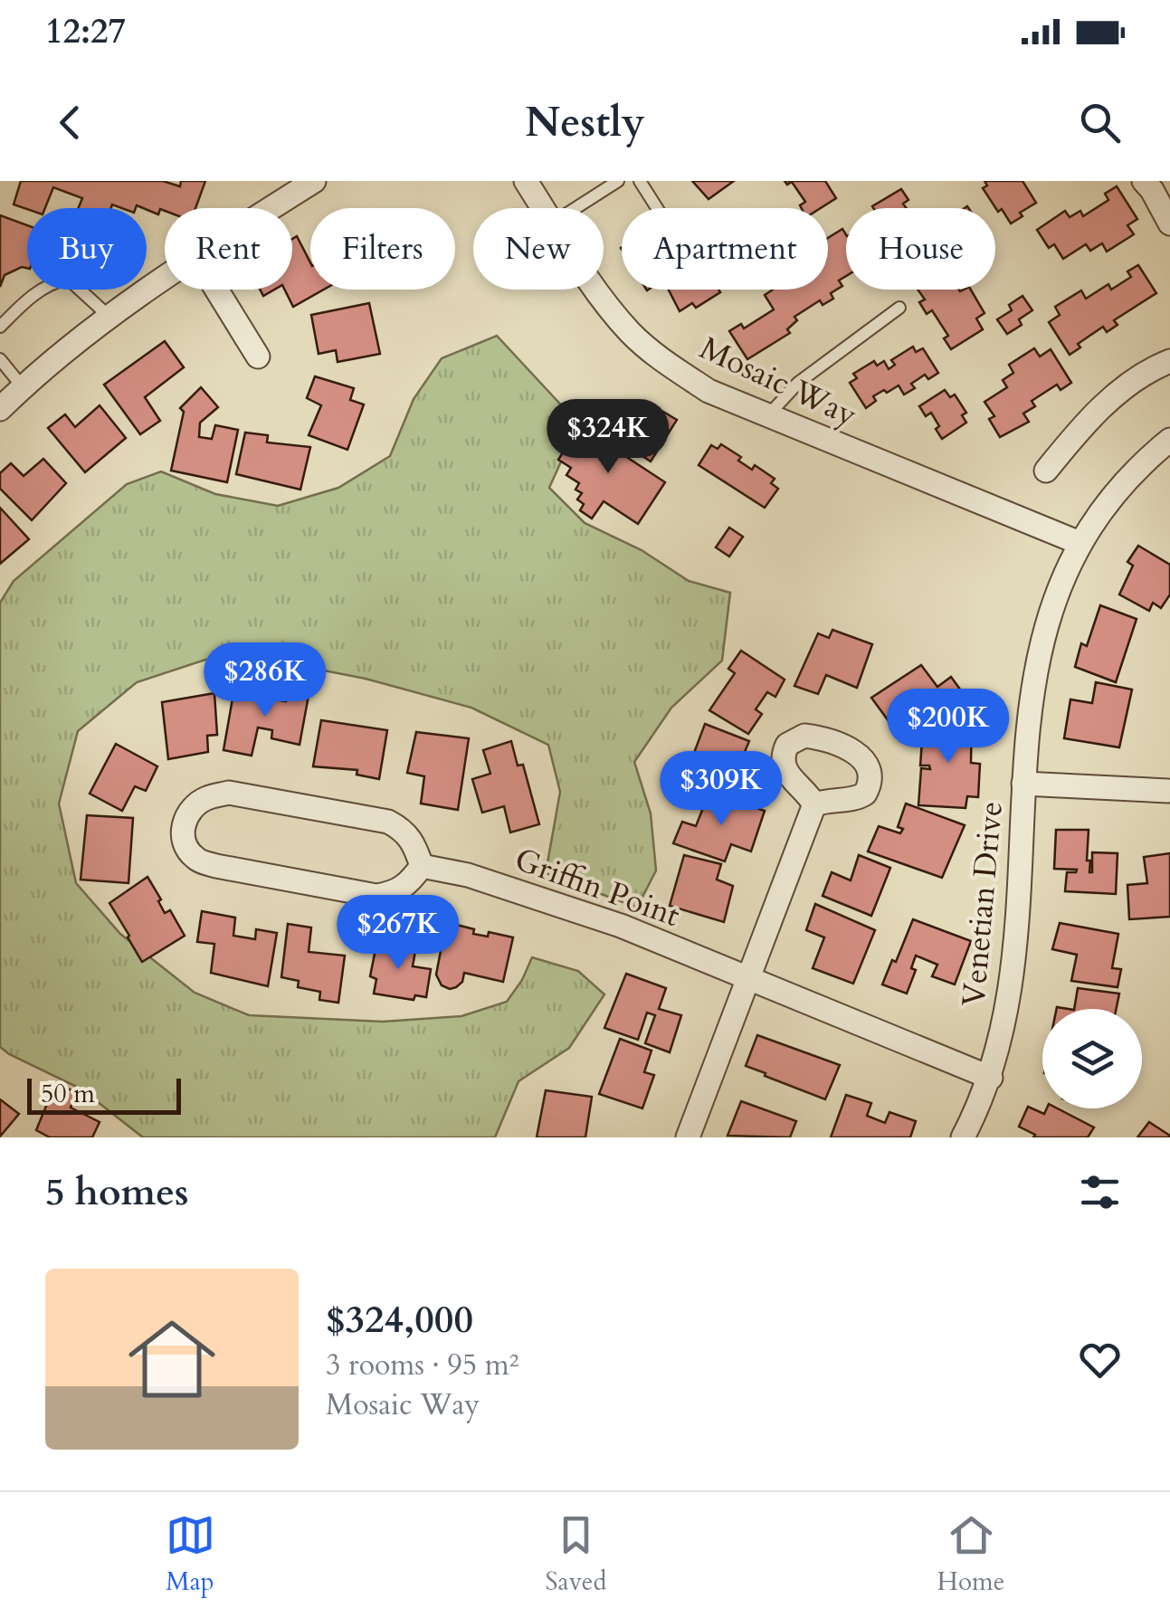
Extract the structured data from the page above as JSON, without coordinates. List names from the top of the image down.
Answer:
{
  "streets": {
    "street": ["Mosaic Way", "Griffin Point", "Venetian Drive"]
  },
  "crossings": [
    ["Mosaic Way", "Venetian Drive"],
    ["Griffin Point", "Venetian Drive"]
  ],
  "scale_bar": "50 m",
  "page": {
    "status": "12:27",
    "header": "Nestly",
    "chip": [
      "Buy",
      "Rent",
      "Filters",
      "New",
      "Apartment",
      "House"
    ],
    "price": [
      "$324K",
      "$286K",
      "$200K",
      "$309K",
      "$267K"
    ],
    "scale": "50 m",
    "heading": "5 homes",
    "list": [
      {
        "name": "$324,000",
        "note": "3 rooms · 95 m² · Mosaic Way"
      }
    ],
    "tabs": ["Map", "Saved", "Home"]
  }
}
